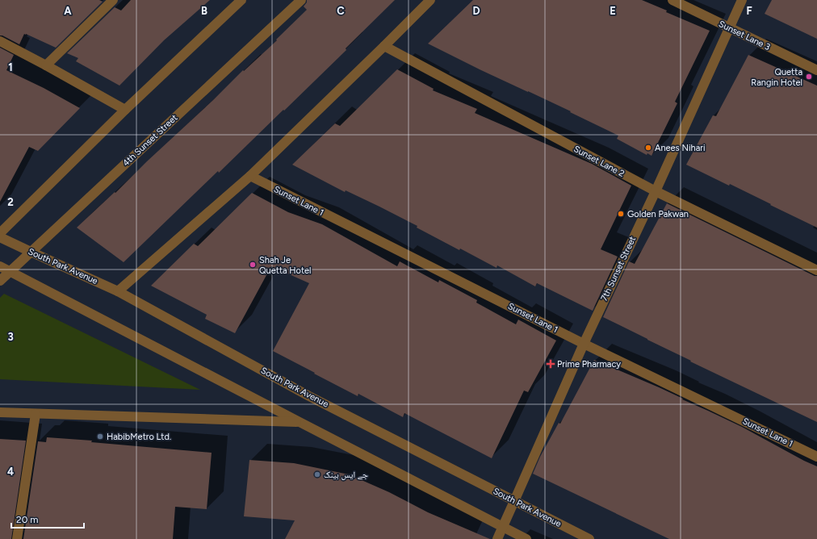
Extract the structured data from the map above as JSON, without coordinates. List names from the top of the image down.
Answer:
{
  "streets": {
    "street": [
      "Sunset Lane 3",
      "4th Sunset Street",
      "Sunset Lane 2",
      "Sunset Lane 1",
      "South Park Avenue",
      "7th Sunset Street"
    ]
  },
  "crossings": [
    ["Sunset Lane 3", "7th Sunset Street"],
    ["4th Sunset Street", "South Park Avenue"],
    ["Sunset Lane 2", "7th Sunset Street"],
    ["Sunset Lane 1", "7th Sunset Street"],
    ["South Park Avenue", "7th Sunset Street"]
  ],
  "places": {
    "other": [
      "Quetta Rangin Hotel",
      "Anees Nihari",
      "Golden Pakwan",
      "Shah Je Quetta Hotel",
      "HabibMetro Ltd.",
      "جے ایس بینک"
    ],
    "health": ["Prime Pharmacy"]
  },
  "scale_bar": "20 m",
  "grid": {
    "columns": [
      "A",
      "B",
      "C",
      "D",
      "E",
      "F"
    ],
    "rows": [
      "1",
      "2",
      "3",
      "4"
    ]
  }
}
